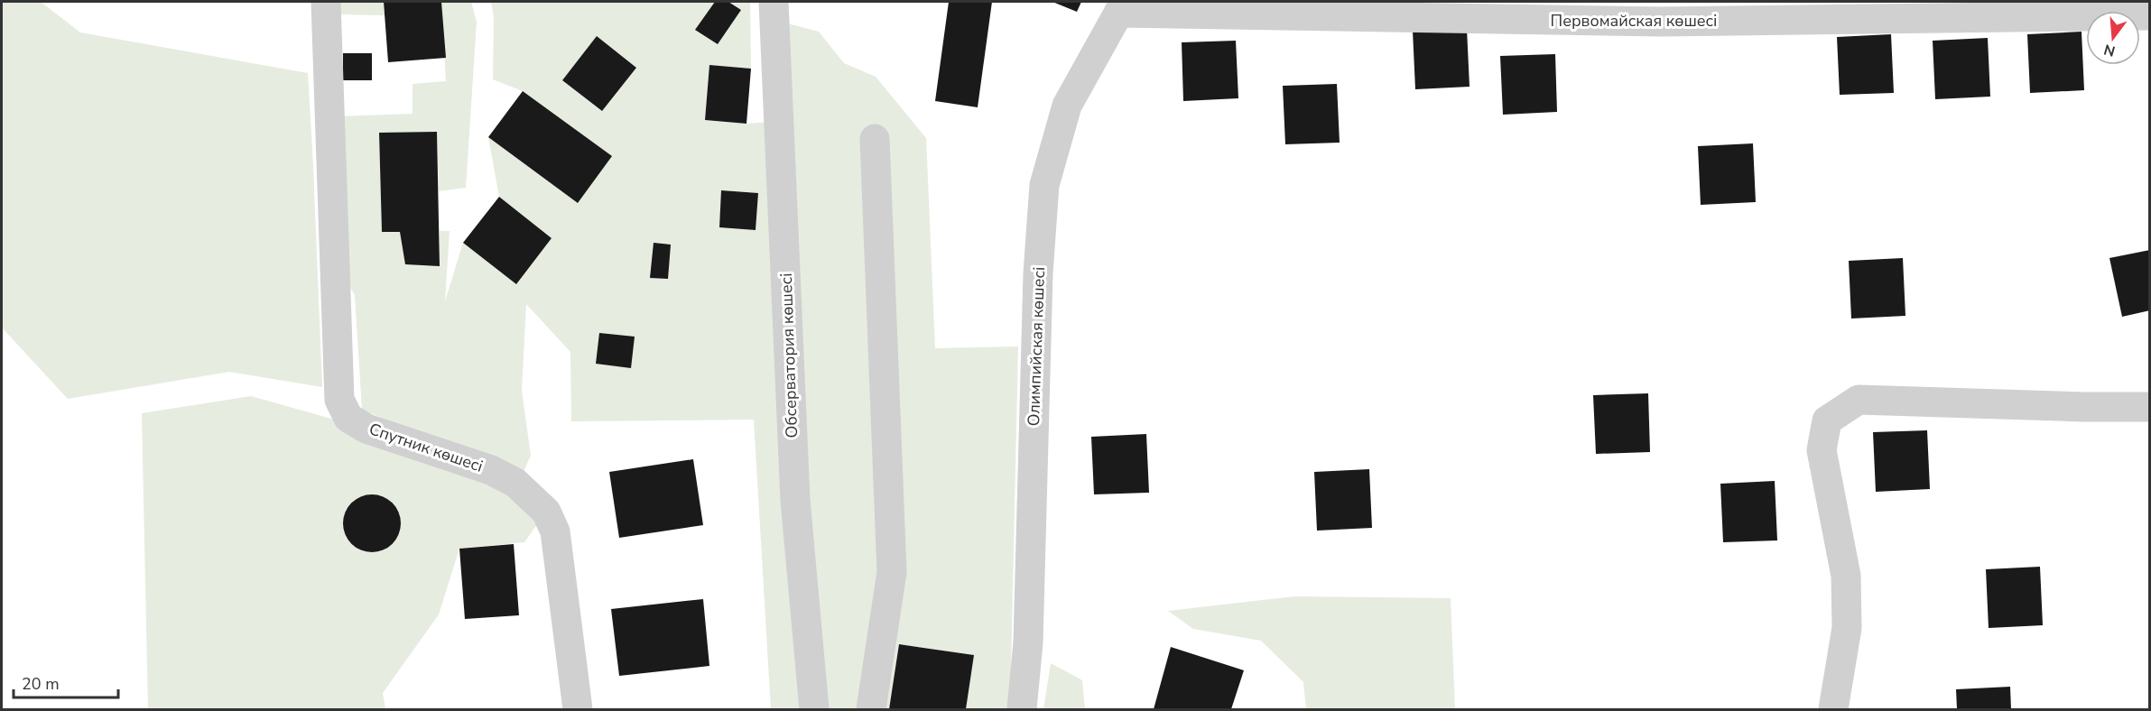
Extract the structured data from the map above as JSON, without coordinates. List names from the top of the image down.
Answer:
{
  "streets": {
    "street": [
      "Первомайская көшесі",
      "Олимпийская көшесі",
      "Обсерватория көшесі",
      "Спутник көшесі"
    ]
  },
  "crossings": [
    ["Первомайская көшесі", "Олимпийская көшесі"]
  ],
  "scale_bar": "20 m",
  "north": "bottom"
}
